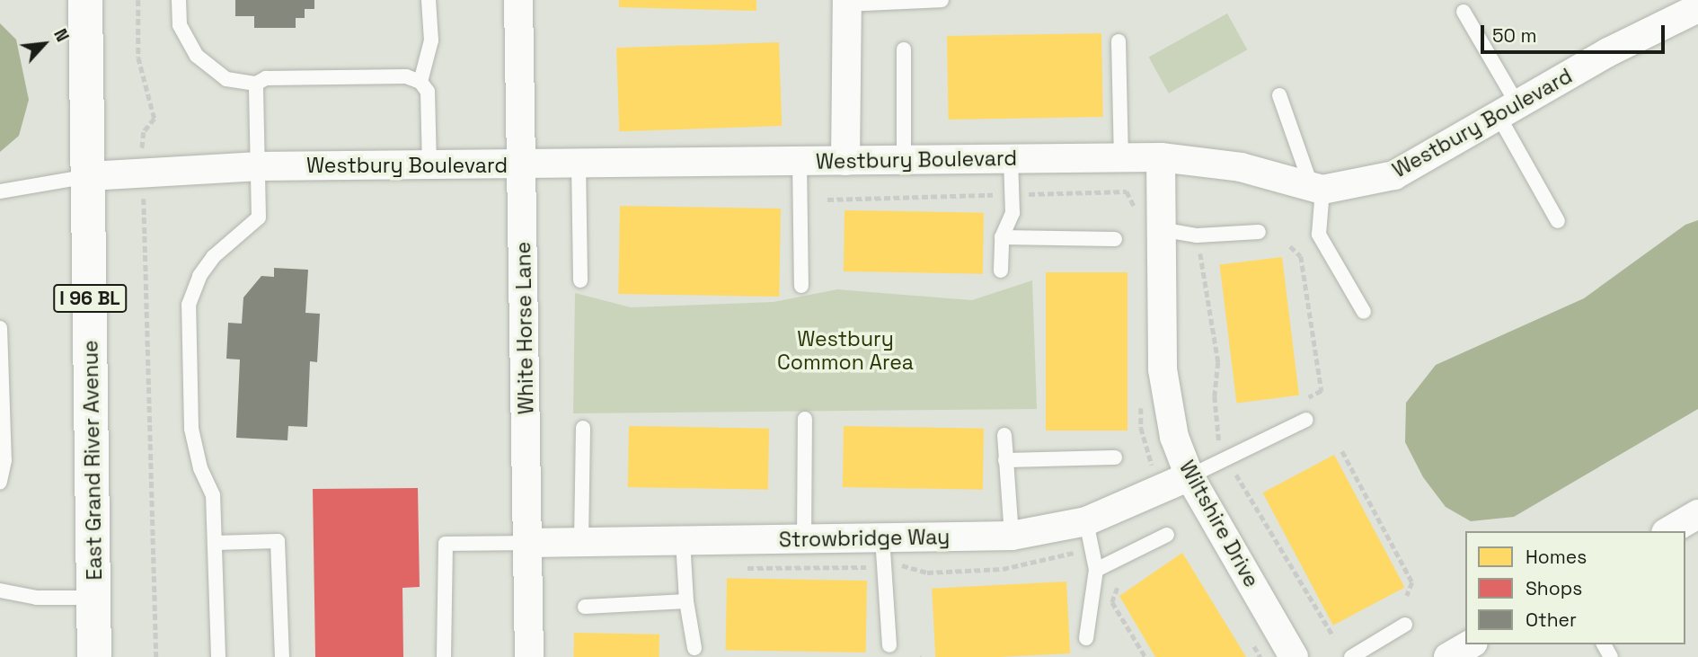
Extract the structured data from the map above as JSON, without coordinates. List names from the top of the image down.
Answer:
{
  "streets": {
    "main road": ["I 96 BL", "East Grand River Avenue"],
    "street": [
      "Westbury Boulevard",
      "White Horse Lane",
      "Wiltshire Drive",
      "Strowbridge Way"
    ]
  },
  "crossings": [
    ["Westbury Boulevard", "White Horse Lane"],
    ["Westbury Boulevard", "East Grand River Avenue"],
    ["Westbury Boulevard", "Wiltshire Drive"],
    ["White Horse Lane", "Strowbridge Way"],
    ["Wiltshire Drive", "Strowbridge Way"]
  ],
  "parks": ["Westbury Common Area"],
  "legend": ["Homes", "Shops", "Other"],
  "scale_bar": "50 m",
  "north": "top right"
}
